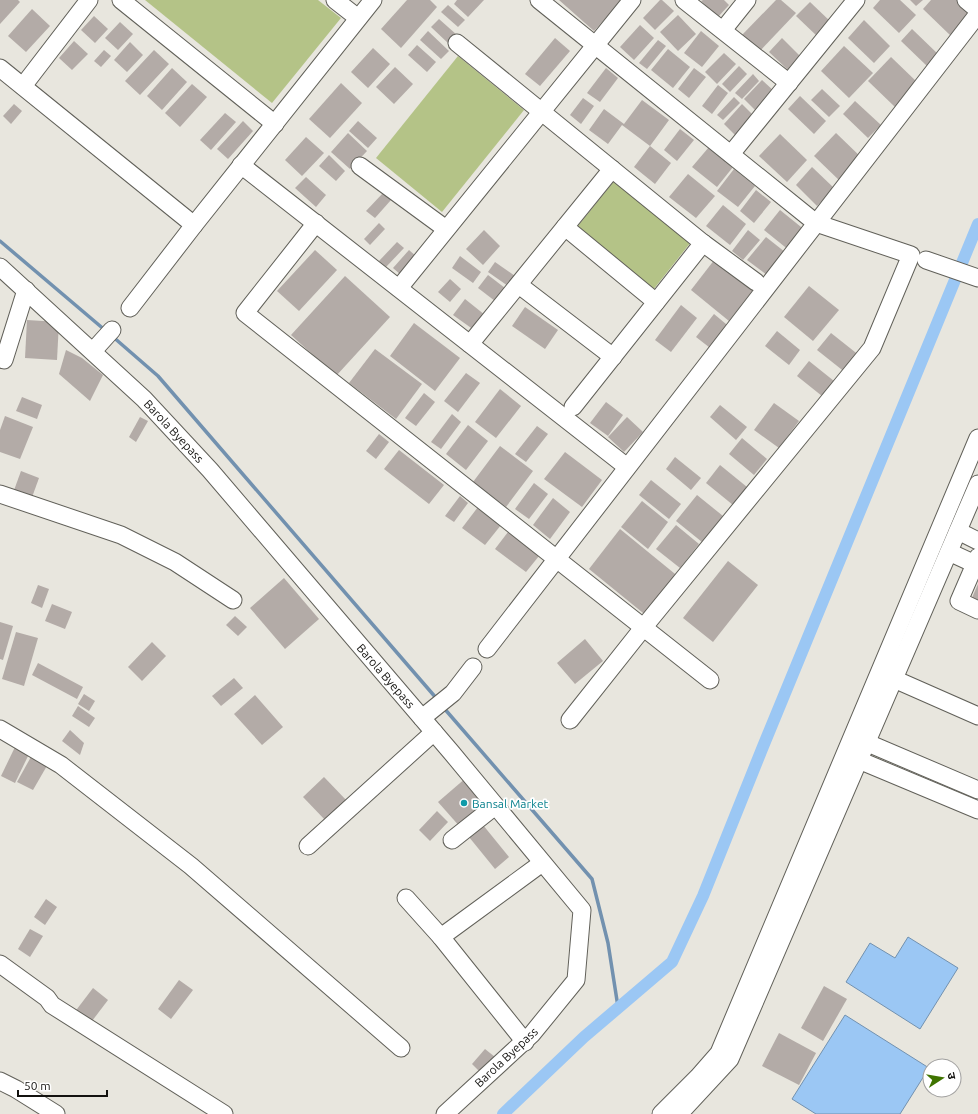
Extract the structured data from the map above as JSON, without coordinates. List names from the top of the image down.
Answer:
{
  "streets": {
    "street": ["Barola Byepass"]
  },
  "places": ["Bansal Market"],
  "scale_bar": "50 m",
  "north": "right"
}
